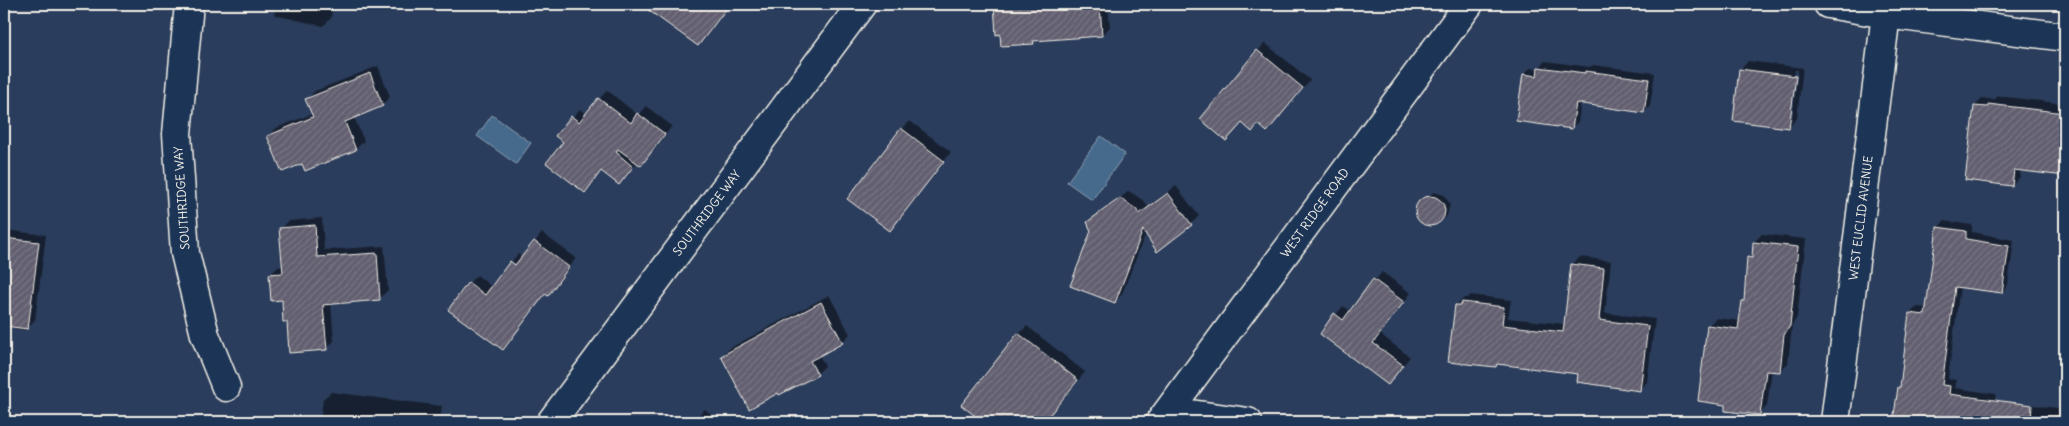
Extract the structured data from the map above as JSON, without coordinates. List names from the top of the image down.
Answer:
{
  "streets": {
    "street": ["SOUTHRIDGE WAY", "WEST RIDGE ROAD", "WEST EUCLID AVENUE"]
  }
}
